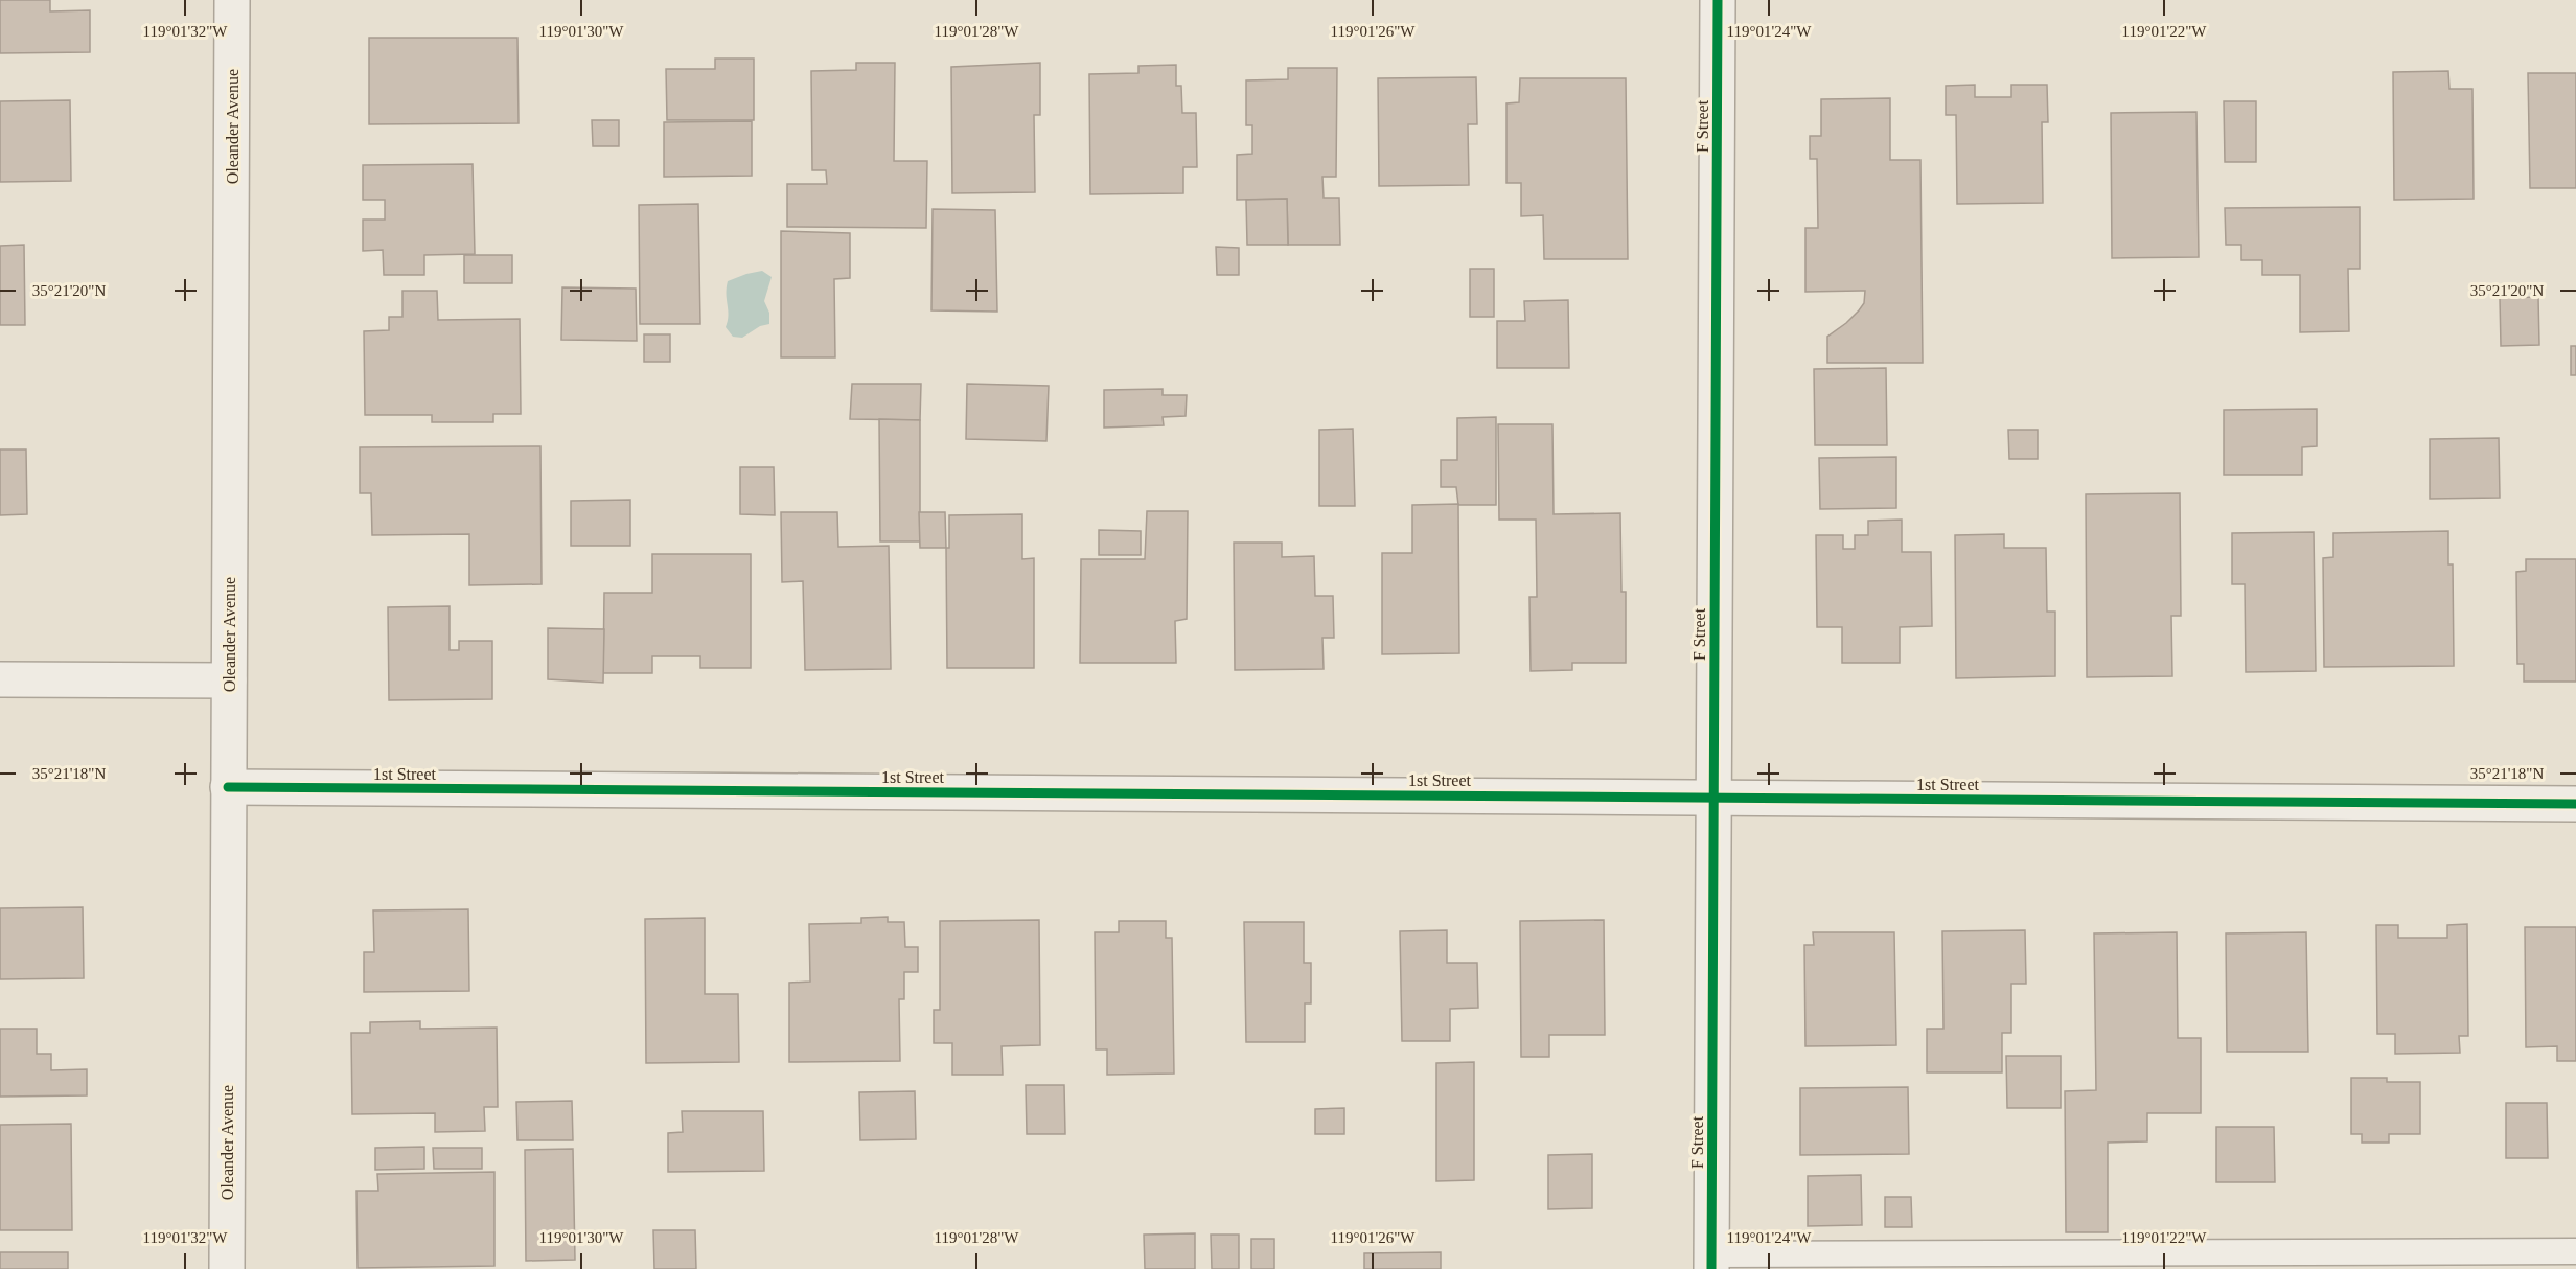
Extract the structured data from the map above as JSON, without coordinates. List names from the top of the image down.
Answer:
{
  "streets": {
    "street": ["Oleander Avenue", "F Street", "1st Street"]
  },
  "crossings": [
    ["Oleander Avenue", "1st Street"],
    ["F Street", "1st Street"]
  ],
  "coordinates": [
    "119°01'32\"W",
    "119°01'30\"W",
    "119°01'28\"W",
    "119°01'26\"W",
    "119°01'24\"W",
    "119°01'22\"W",
    "35°21'20\"N",
    "35°21'18\"N"
  ]
}
